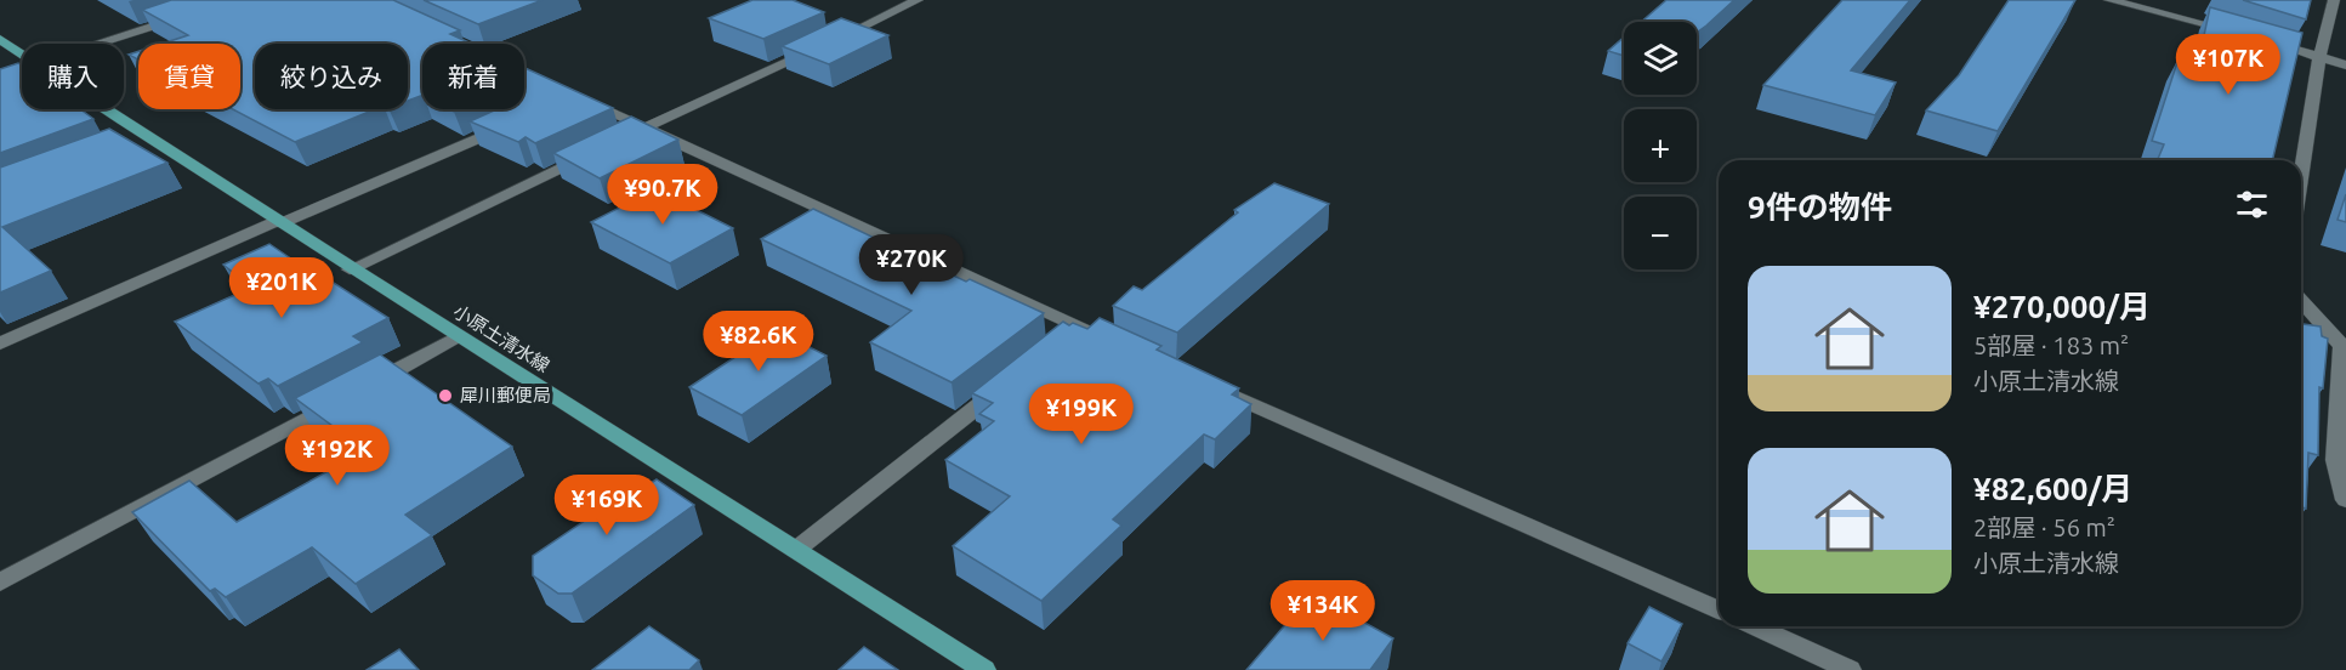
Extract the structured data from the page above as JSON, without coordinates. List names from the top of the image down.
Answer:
{
  "streets": {
    "main road": ["小原土清水線"]
  },
  "places": ["犀川郵便局"],
  "page": {
    "map_buttons": ["+", "−"],
    "price": [
      "¥107K",
      "¥90.7K",
      "¥270K",
      "¥201K",
      "¥82.6K",
      "¥199K",
      "¥192K",
      "¥169K",
      "¥134K"
    ],
    "chip": [
      "購入",
      "賃貸",
      "絞り込み",
      "新着"
    ],
    "heading": "9件の物件",
    "list": [
      {
        "name": "¥270,000/月",
        "note": "5部屋 · 183 m² · 小原土清水線"
      },
      {
        "name": "¥82,600/月",
        "note": "2部屋 · 56 m² · 小原土清水線"
      }
    ]
  }
}
